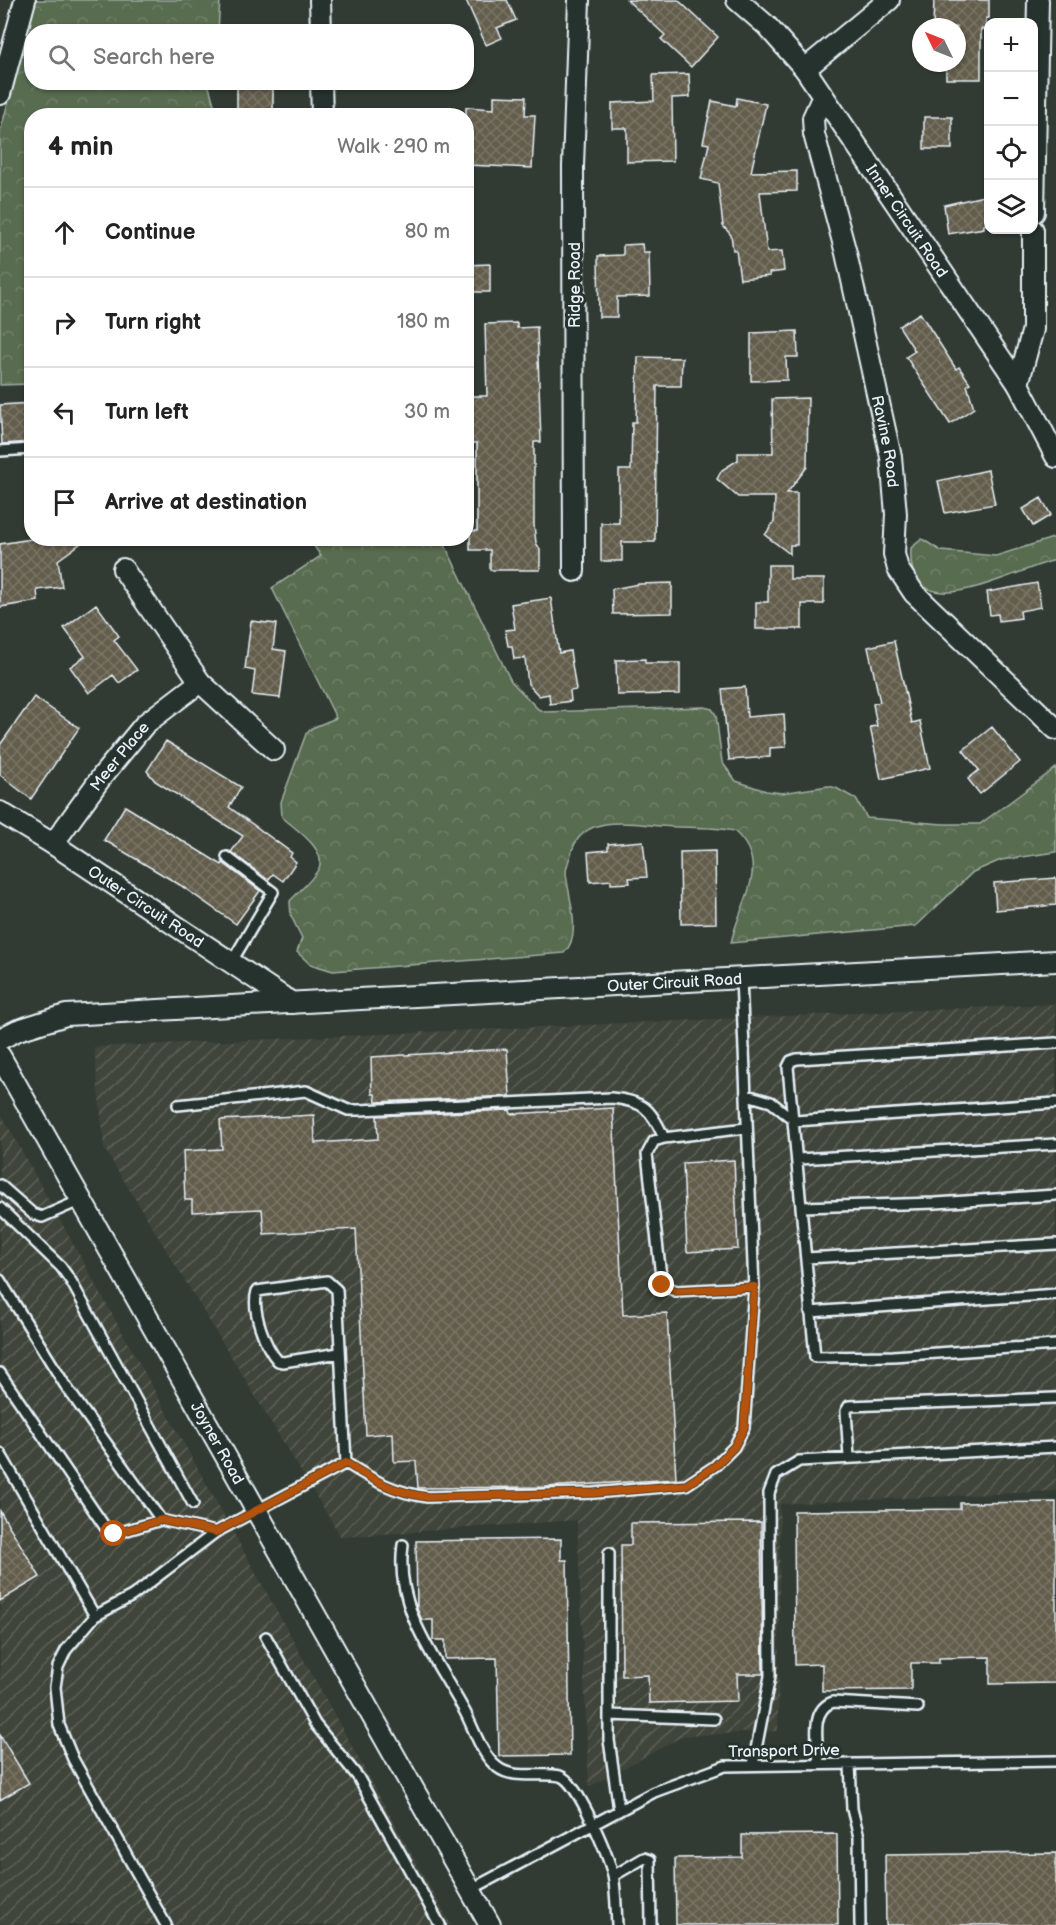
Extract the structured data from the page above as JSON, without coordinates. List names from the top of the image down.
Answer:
{
  "streets": {
    "street": [
      "Inner Circuit Road",
      "Ridge Road",
      "Ravine Road",
      "Meer Place",
      "Outer Circuit Road",
      "Joyner Road"
    ],
    "lane": ["Transport Drive"]
  },
  "crossings": [
    ["Inner Circuit Road", "Ravine Road"],
    ["Meer Place", "Outer Circuit Road"],
    ["Joyner Road", "Transport Drive"]
  ],
  "north": "top left",
  "page": {
    "map_buttons": ["+", "−"],
    "search": "Search here",
    "heading": ["4 min", "Walk · 290 m"],
    "list": [
      ["Continue", "80 m"],
      ["Turn right", "180 m"],
      ["Turn left", "30 m"],
      "Arrive at destination"
    ]
  }
}
